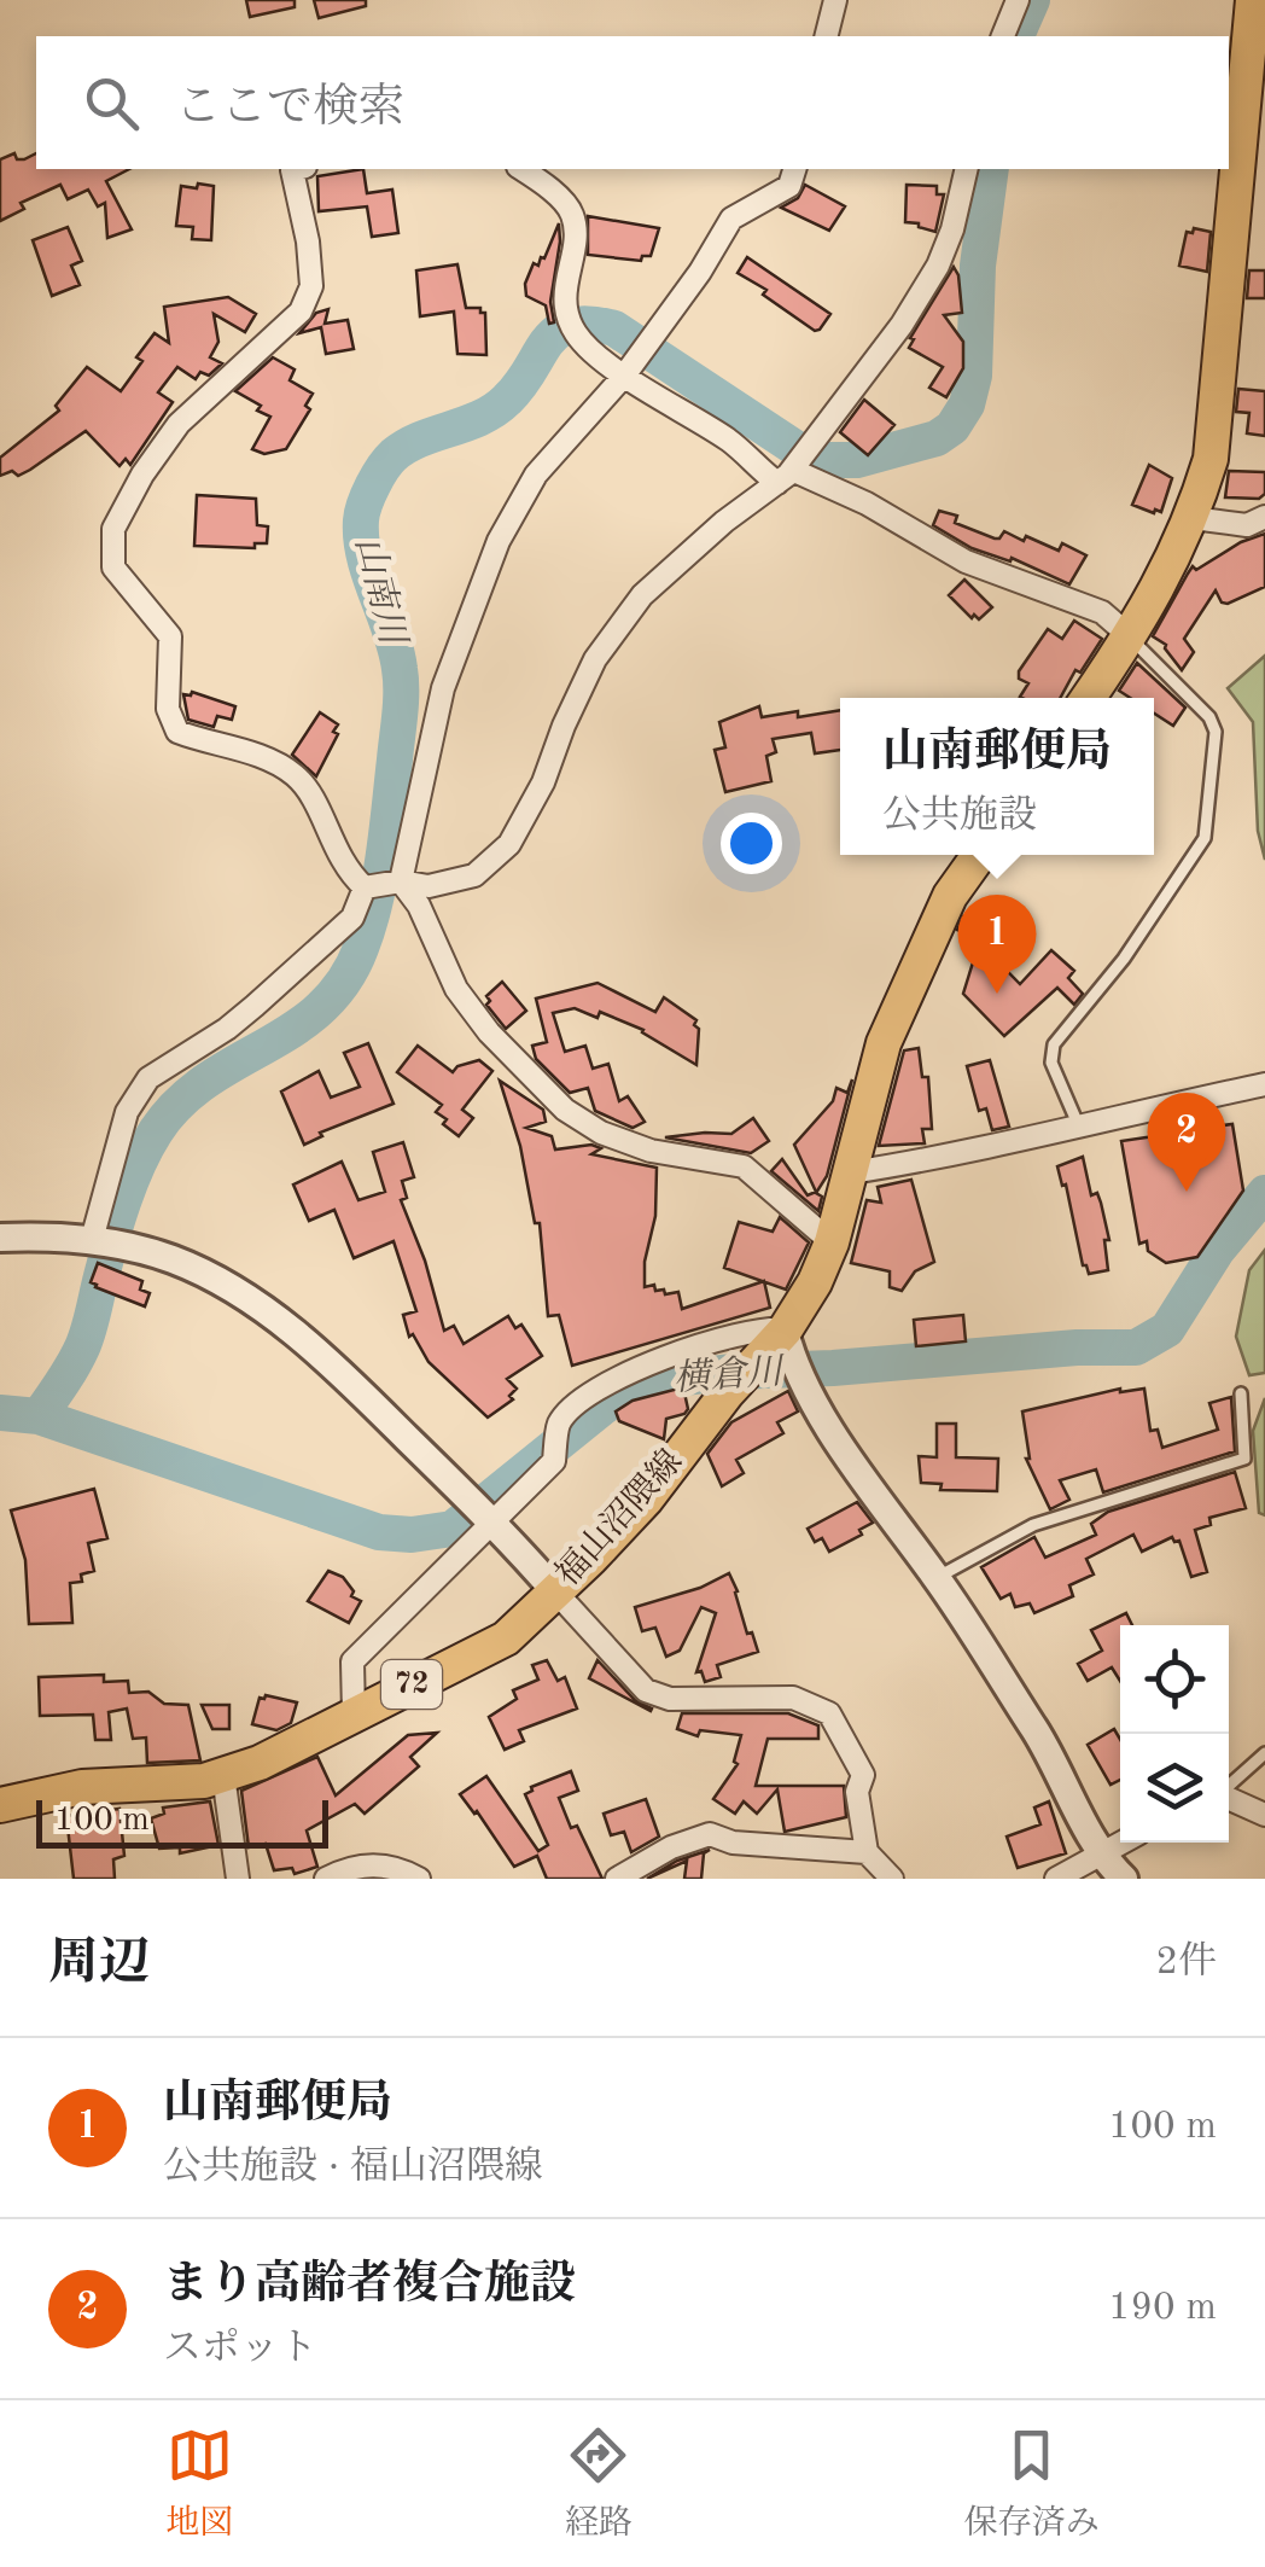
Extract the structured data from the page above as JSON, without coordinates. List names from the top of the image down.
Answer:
{
  "streets": {
    "main road": ["福山沼隈線", "72"]
  },
  "water": ["山南川", "横倉川"],
  "scale_bar": "100 m",
  "page": {
    "search": "ここで検索",
    "popup": ["山南郵便局", "公共施設"],
    "pins": ["1", "2"],
    "scale": "100 m",
    "heading": ["周辺", "2件"],
    "list": [
      {
        "mark": "1",
        "name": "山南郵便局",
        "note": "公共施設 · 福山沼隈線",
        "value": "100 m"
      },
      {
        "mark": "2",
        "name": "まり高齢者複合施設",
        "note": "スポット",
        "value": "190 m"
      }
    ],
    "nav": ["地図", "経路", "保存済み"]
  }
}
